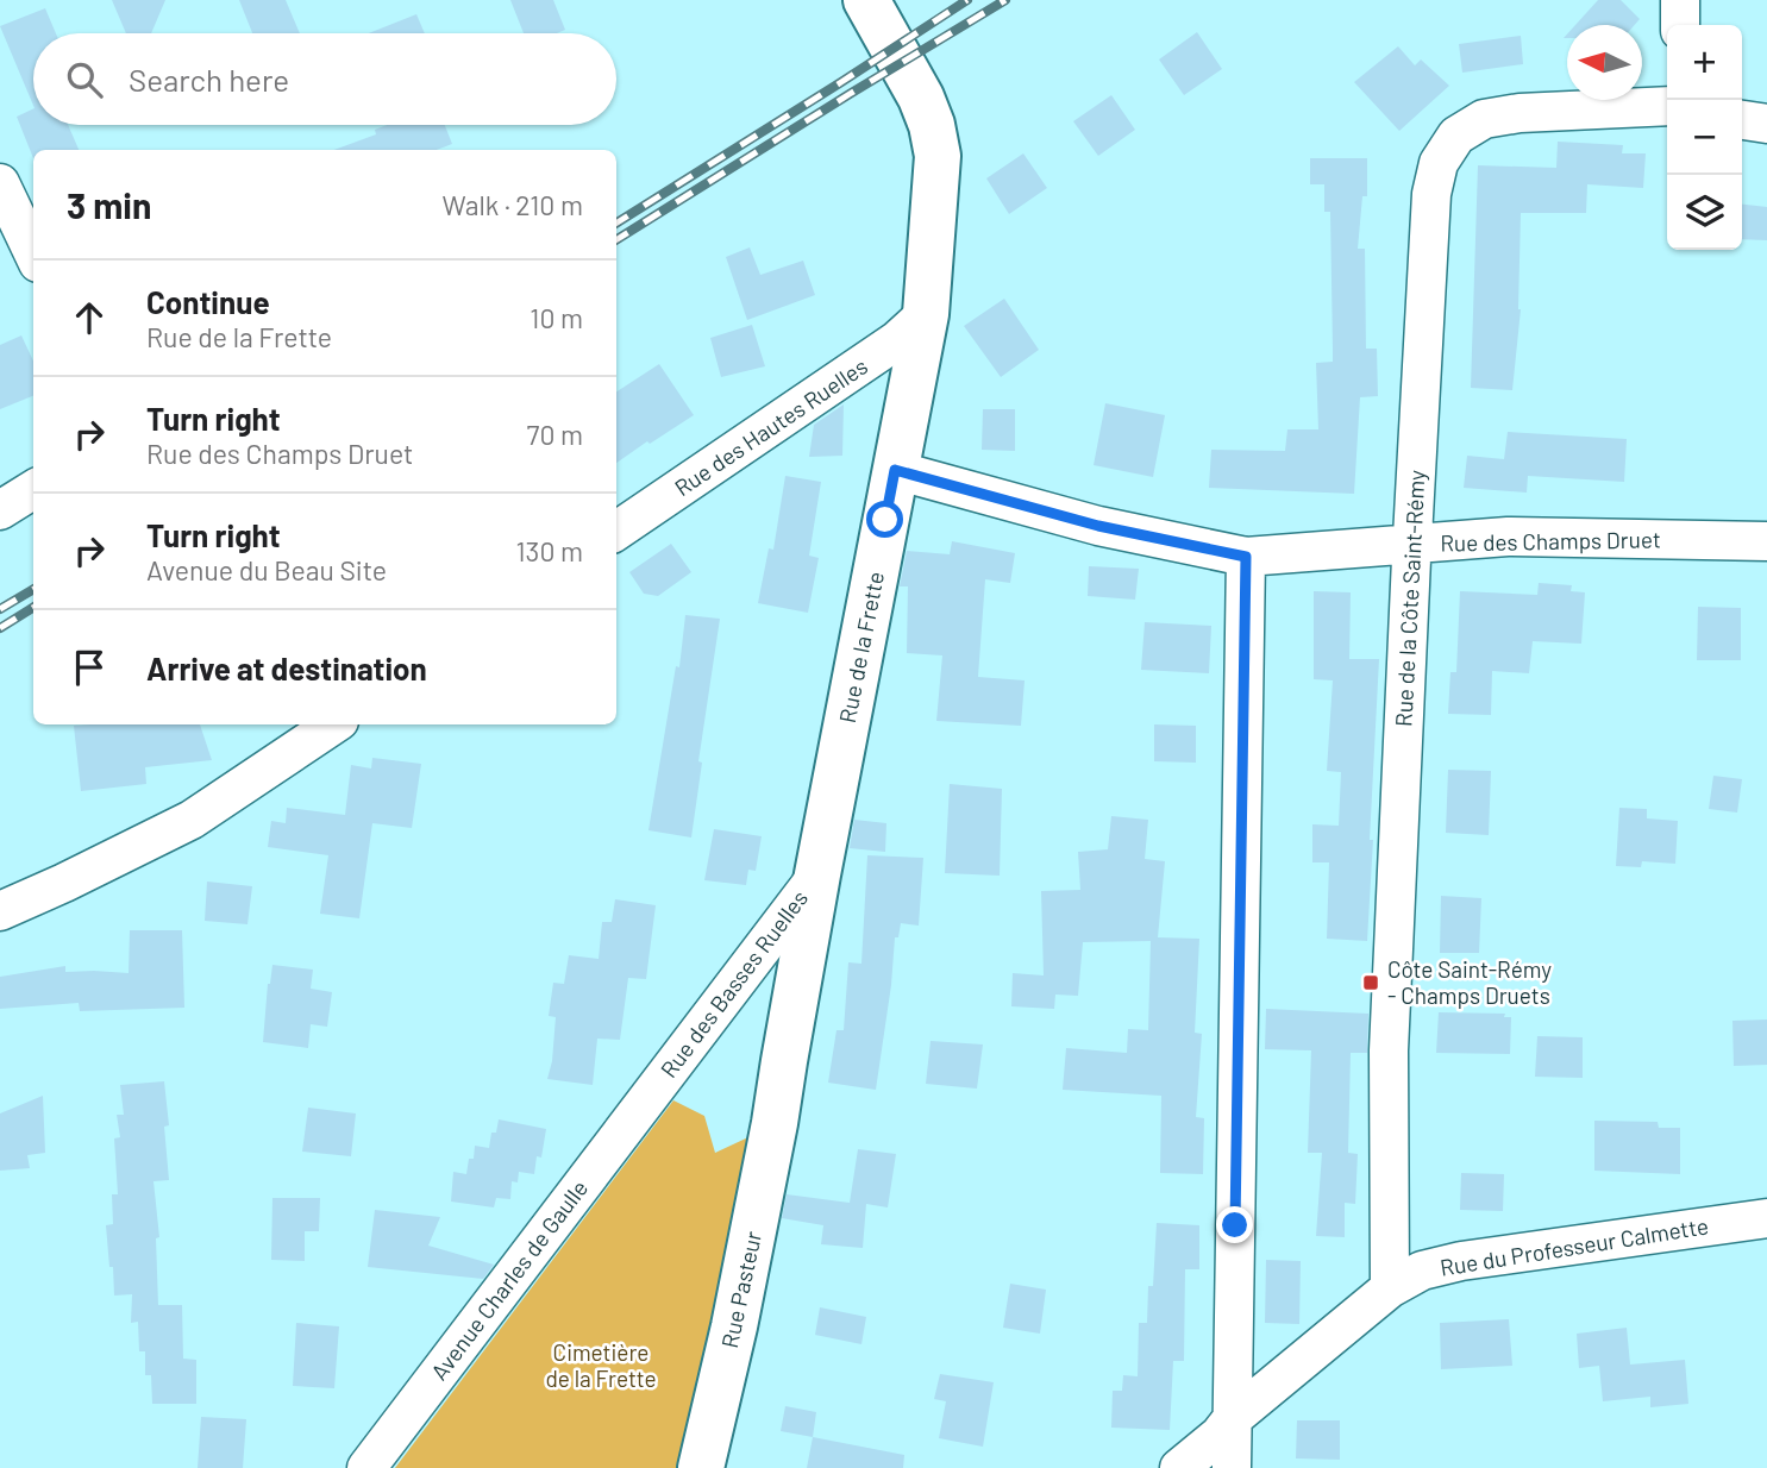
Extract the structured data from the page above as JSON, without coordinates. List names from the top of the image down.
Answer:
{
  "streets": {
    "street": [
      "Rue des Hautes Ruelles",
      "Rue des Champs Druet",
      "Rue de la Côte Saint-Rémy",
      "Rue de la Frette",
      "Rue des Basses Ruelles",
      "Rue du Professeur Calmette",
      "Avenue Charles de Gaulle",
      "Rue Pasteur"
    ]
  },
  "crossings": [
    ["Rue des Hautes Ruelles", "Rue de la Frette"],
    ["Rue des Champs Druet", "Rue de la Côte Saint-Rémy"],
    ["Rue des Champs Druet", "Rue de la Frette"],
    ["Rue de la Côte Saint-Rémy", "Rue du Professeur Calmette"],
    ["Rue de la Frette", "Rue des Basses Ruelles"],
    ["Rue de la Frette", "Rue Pasteur"],
    ["Rue des Basses Ruelles", "Avenue Charles de Gaulle"]
  ],
  "parks": ["Cimetière de la Frette"],
  "places": {
    "transit": ["Côte Saint-Rémy - Champs Druets"]
  },
  "north": "left",
  "page": {
    "map_buttons": ["+", "−"],
    "search": "Search here",
    "heading": ["3 min", "Walk · 210 m"],
    "list": [
      ["Continue", "Rue de la Frette", "10 m"],
      ["Turn right", "Rue des Champs Druet", "70 m"],
      ["Turn right", "Avenue du Beau Site", "130 m"],
      "Arrive at destination"
    ]
  }
}
